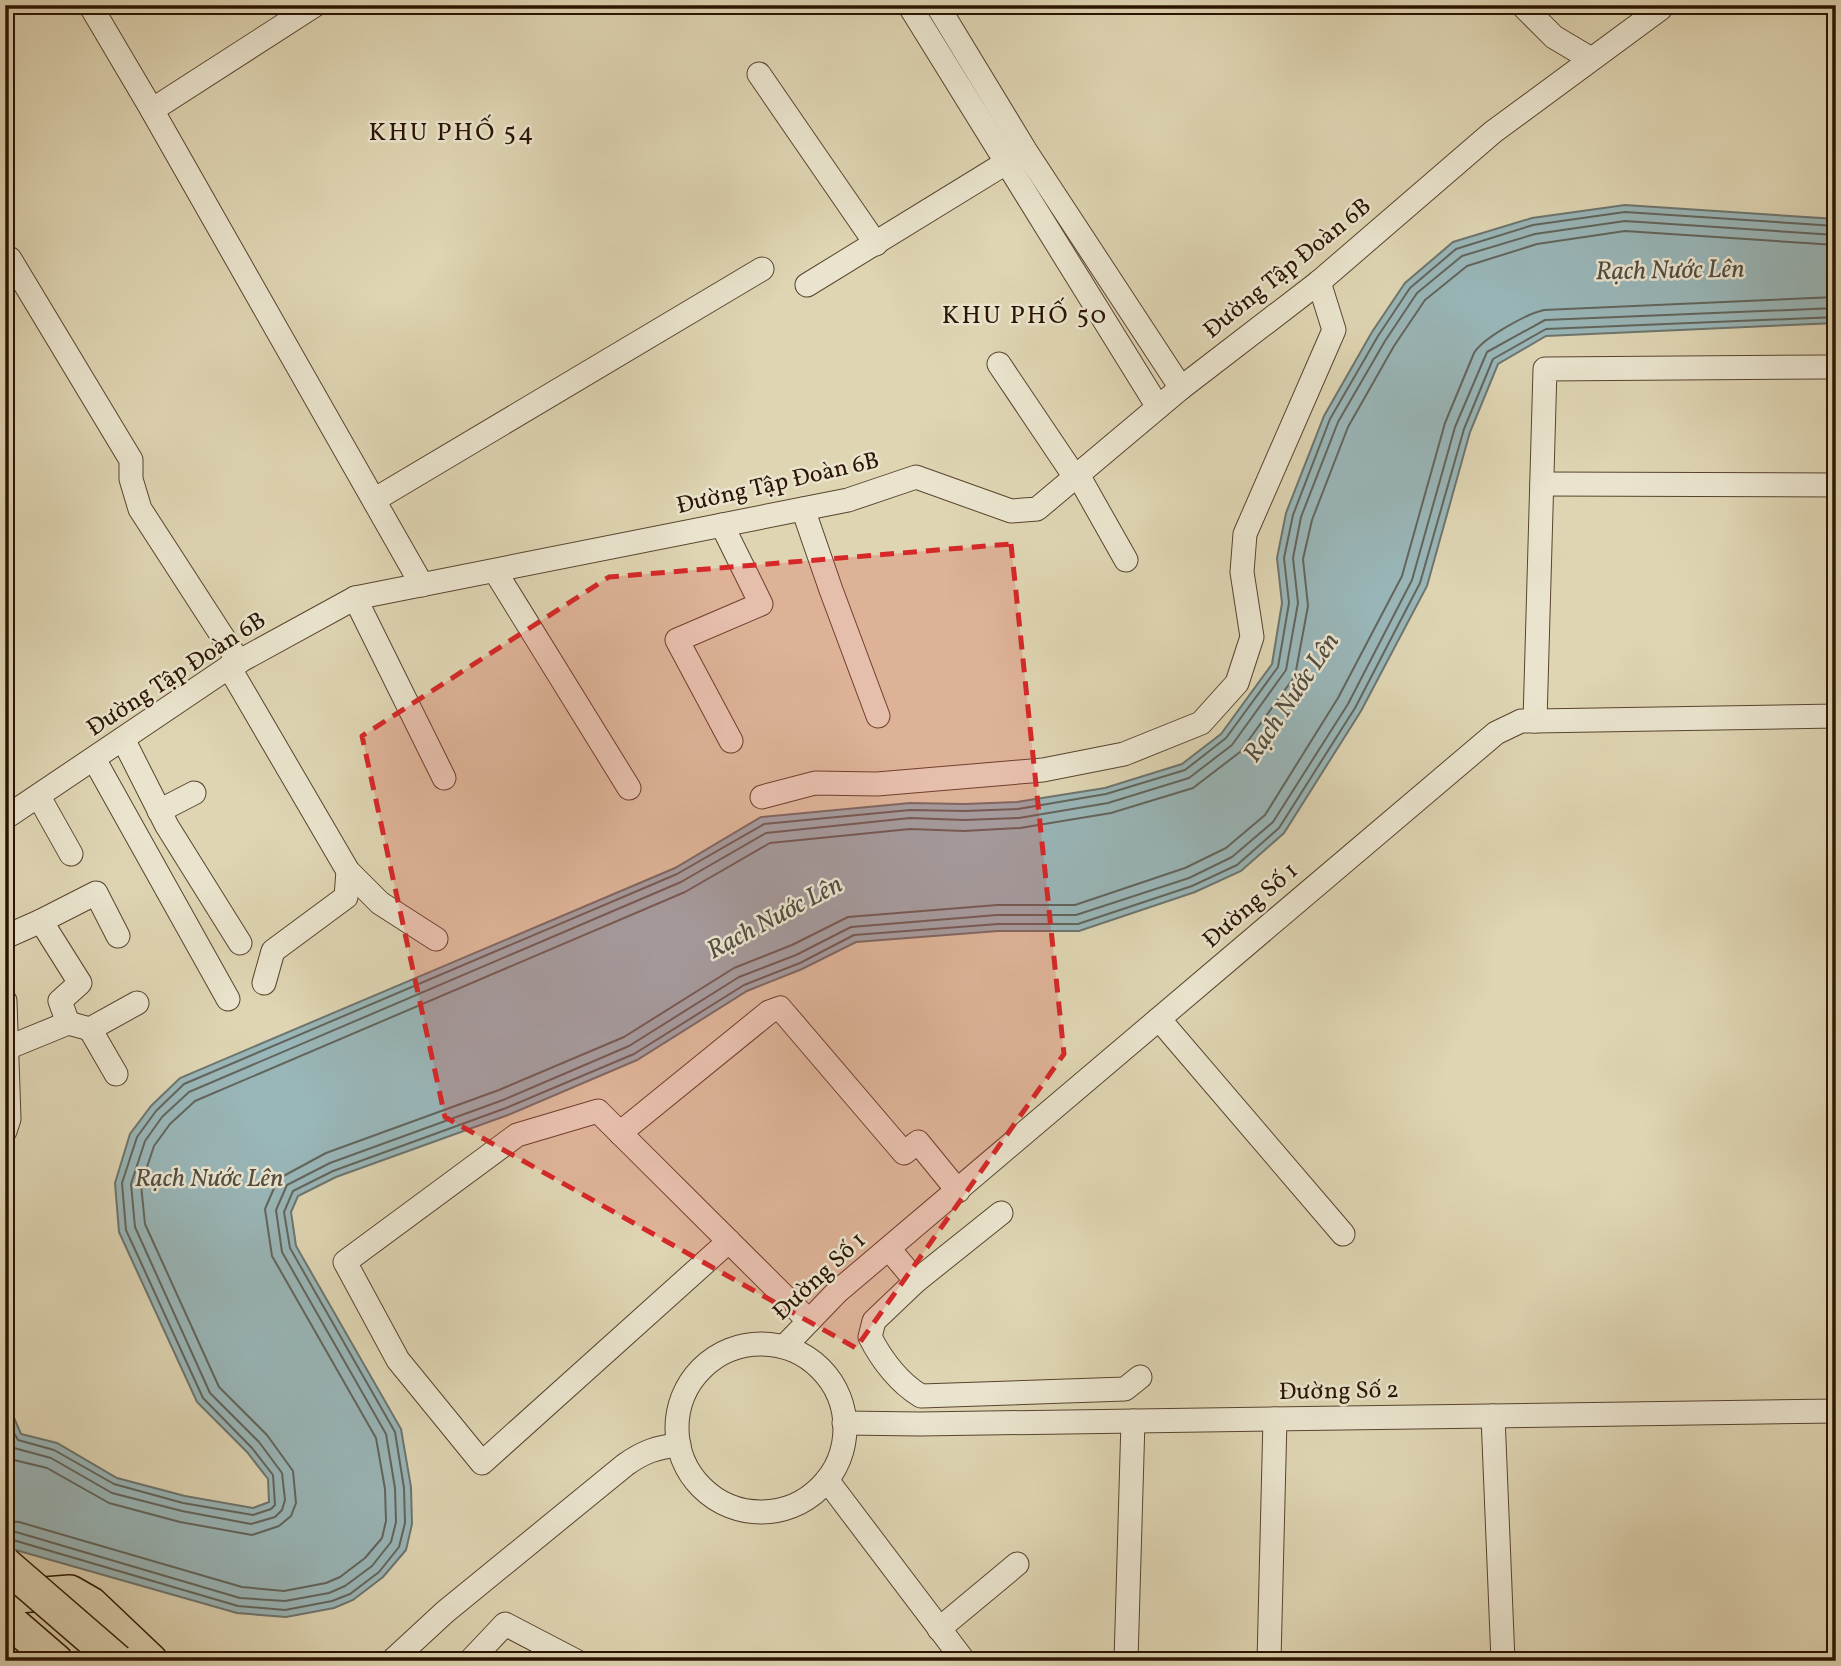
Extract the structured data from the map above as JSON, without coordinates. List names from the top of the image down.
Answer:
{
  "streets": {
    "street": ["Đường Tập Đoàn 6B", "Đường Số 1", "Đường Số 2"]
  },
  "crossings": [
    ["Đường Số 1", "Đường Số 2"]
  ],
  "districts": ["KHU PHỐ 54", "KHU PHỐ 50"],
  "water": ["Rạch Nước Lên"]
}
